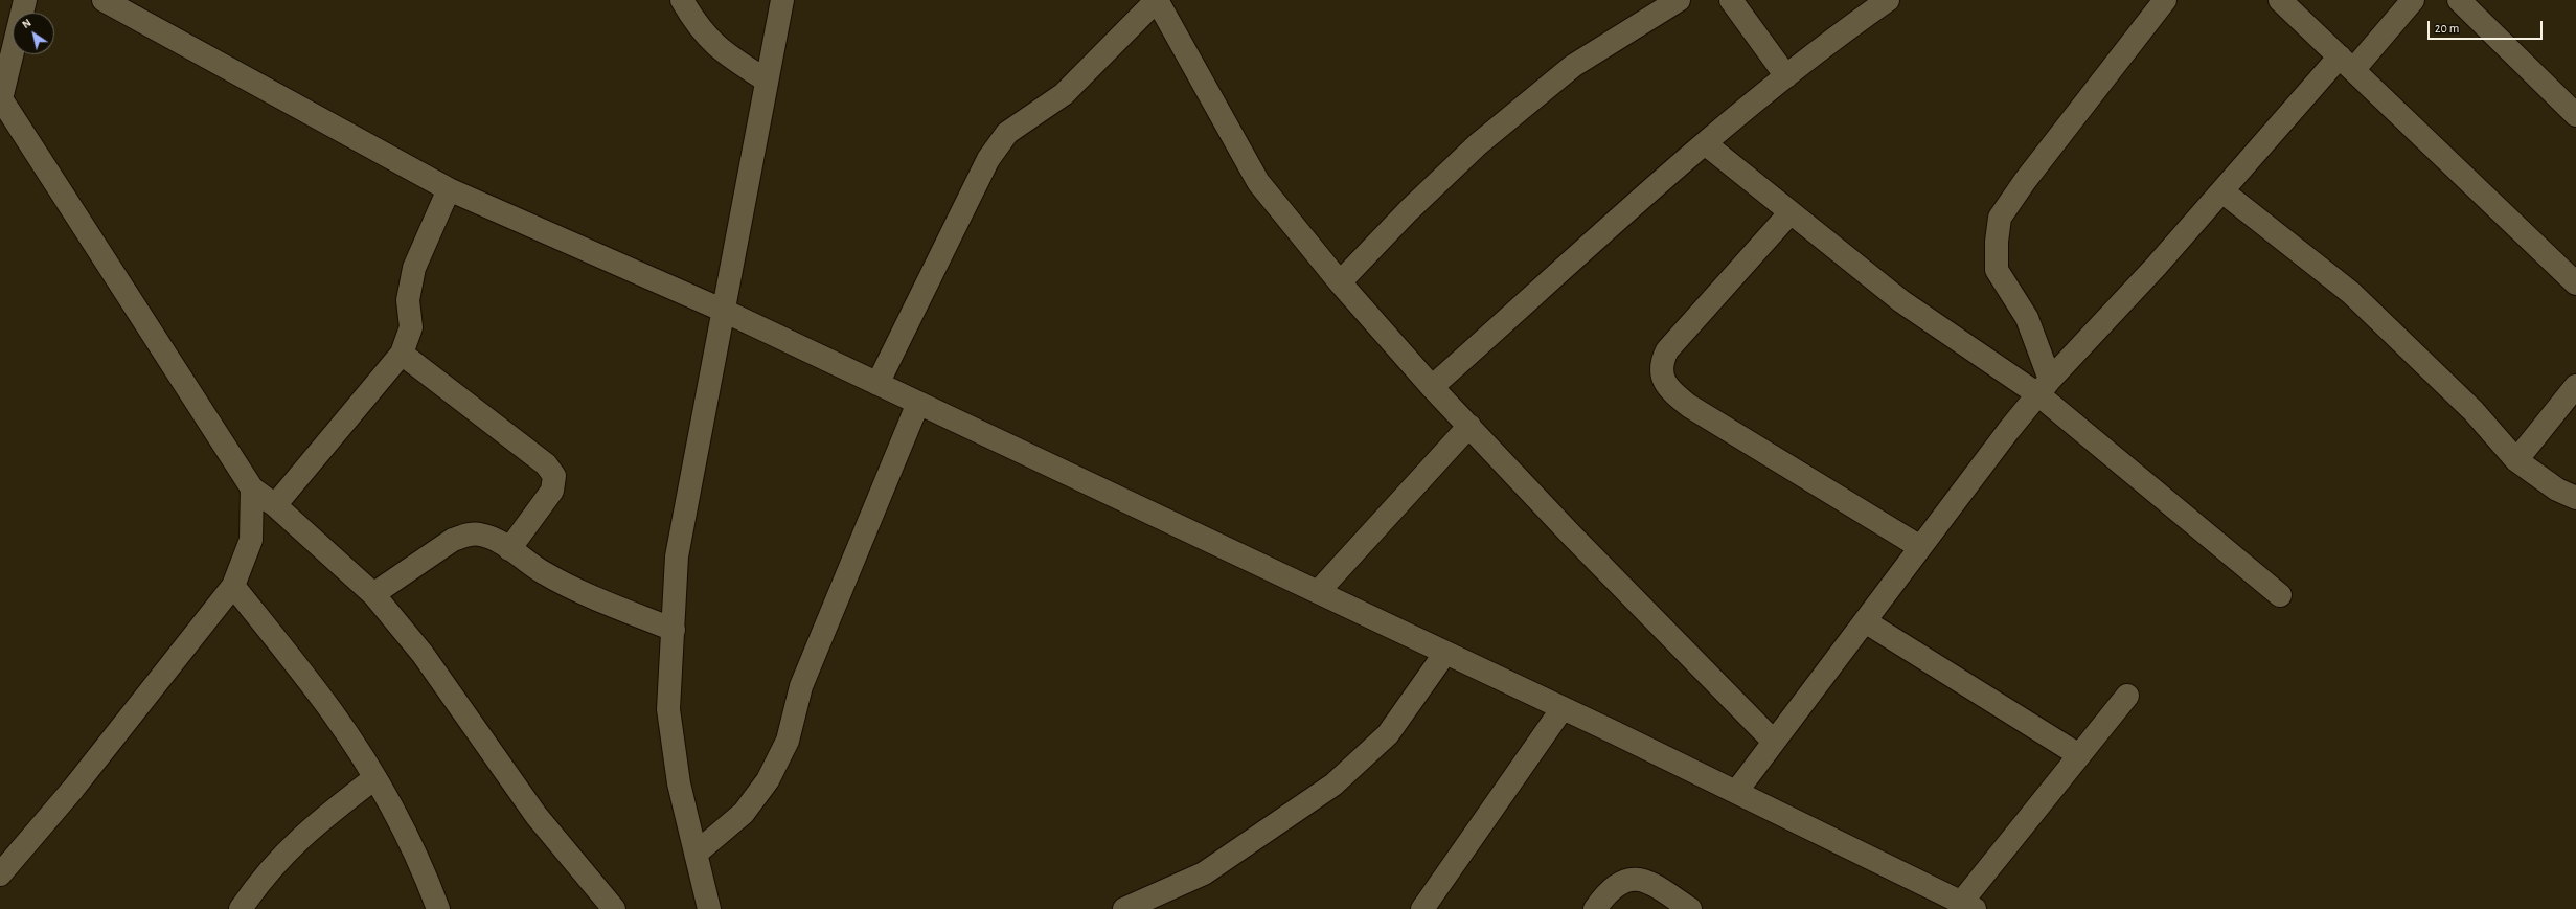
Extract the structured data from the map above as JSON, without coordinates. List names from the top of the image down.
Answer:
{
  "scale_bar": "20 m",
  "north": "top left"
}
